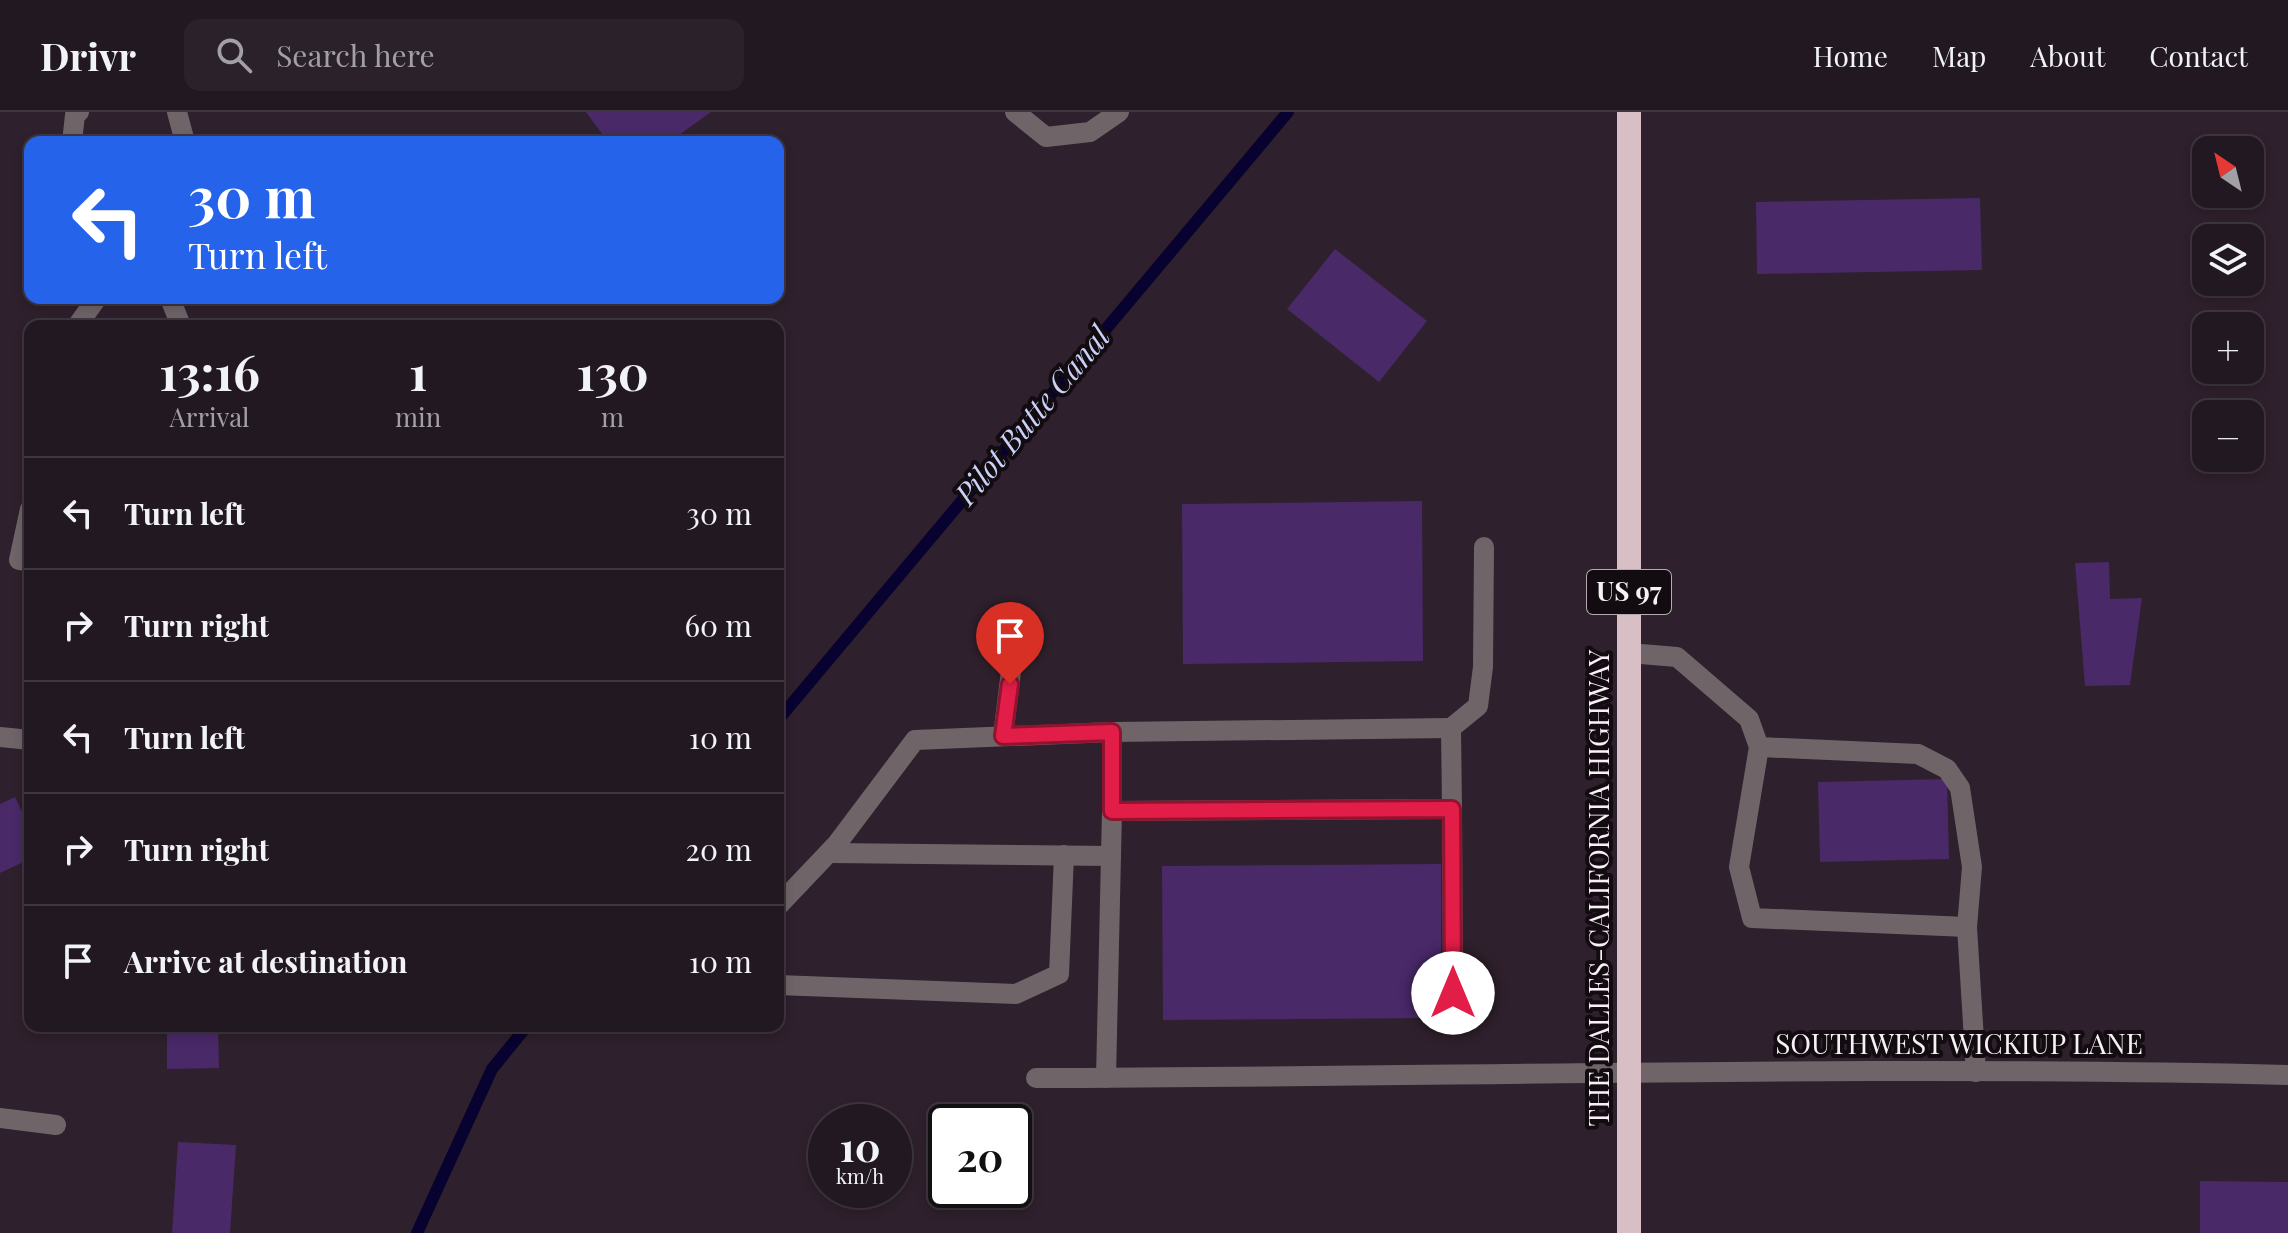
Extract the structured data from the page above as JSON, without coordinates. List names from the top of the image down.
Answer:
{
  "streets": {
    "highway": ["US 97", "THE DALLES-CALIFORNIA HIGHWAY"],
    "street": ["SOUTHWEST WICKIUP LANE"]
  },
  "crossings": [
    ["THE DALLES-CALIFORNIA HIGHWAY", "SOUTHWEST WICKIUP LANE"]
  ],
  "water": ["Pilot Butte Canal"],
  "north": "top left",
  "page": {
    "header": "Drivr",
    "search": "Search here",
    "nav": [
      "Home",
      "Map",
      "About",
      "Contact"
    ],
    "map_buttons": ["+", "−"],
    "turn": ["30 m", "Turn left"],
    "eta": [
      "13:16",
      "Arrival",
      "1",
      "min",
      "130",
      "m"
    ],
    "list": [
      {
        "name": "Turn left",
        "value": "30 m"
      },
      {
        "name": "Turn right",
        "value": "60 m"
      },
      {
        "name": "Turn left",
        "value": "10 m"
      },
      {
        "name": "Turn right",
        "value": "20 m"
      },
      {
        "name": "Arrive at destination",
        "value": "10 m"
      }
    ],
    "speed": "10 km/h",
    "limit": "20"
  }
}
